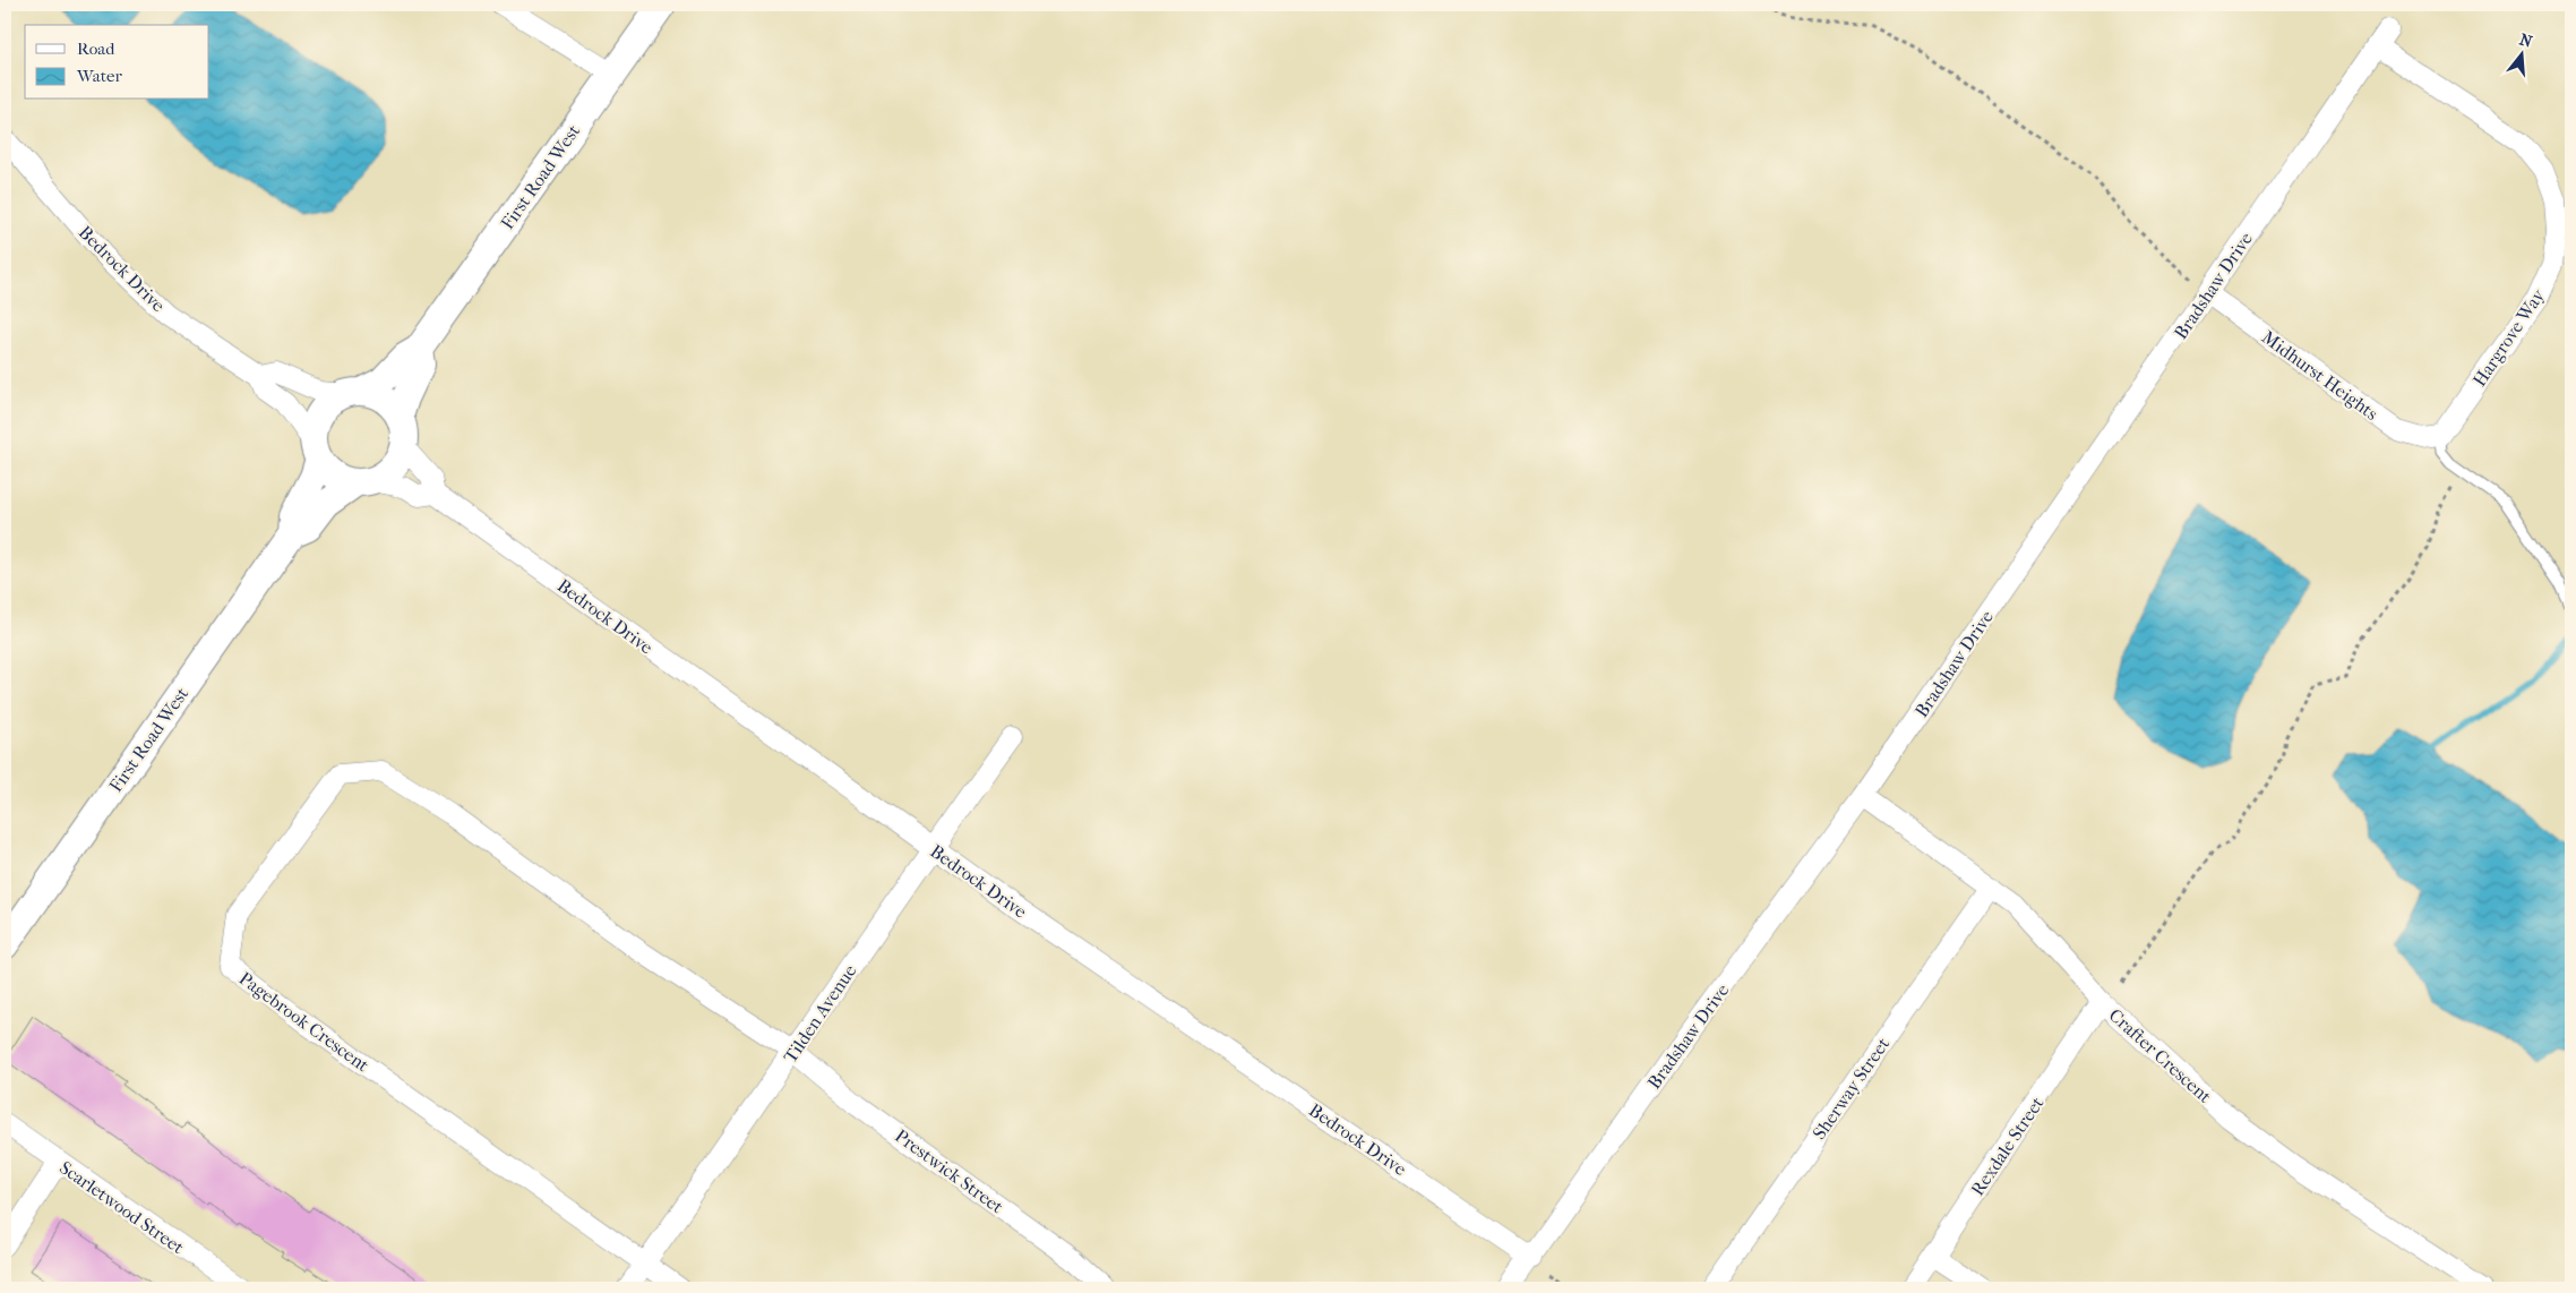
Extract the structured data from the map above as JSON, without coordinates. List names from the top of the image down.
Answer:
{
  "streets": {
    "street": [
      "First Road West",
      "Bedrock Drive",
      "Bradshaw Drive",
      "Hargrove Way",
      "Midhurst Heights",
      "Tilden Avenue",
      "Pagebrook Crescent",
      "Crafter Crescent",
      "Sherway Street",
      "Rexdale Street",
      "Prestwick Street",
      "Scarletwood Street"
    ]
  },
  "crossings": [
    ["First Road West", "Bedrock Drive"],
    ["Bedrock Drive", "Bradshaw Drive"],
    ["Bedrock Drive", "Tilden Avenue"],
    ["Bradshaw Drive", "Hargrove Way"],
    ["Bradshaw Drive", "Midhurst Heights"],
    ["Bradshaw Drive", "Crafter Crescent"],
    ["Hargrove Way", "Midhurst Heights"],
    ["Tilden Avenue", "Pagebrook Crescent"],
    ["Tilden Avenue", "Prestwick Street"],
    ["Pagebrook Crescent", "Prestwick Street"],
    ["Crafter Crescent", "Sherway Street"],
    ["Crafter Crescent", "Rexdale Street"]
  ],
  "legend": ["Road", "Water"],
  "north": "top"
}
